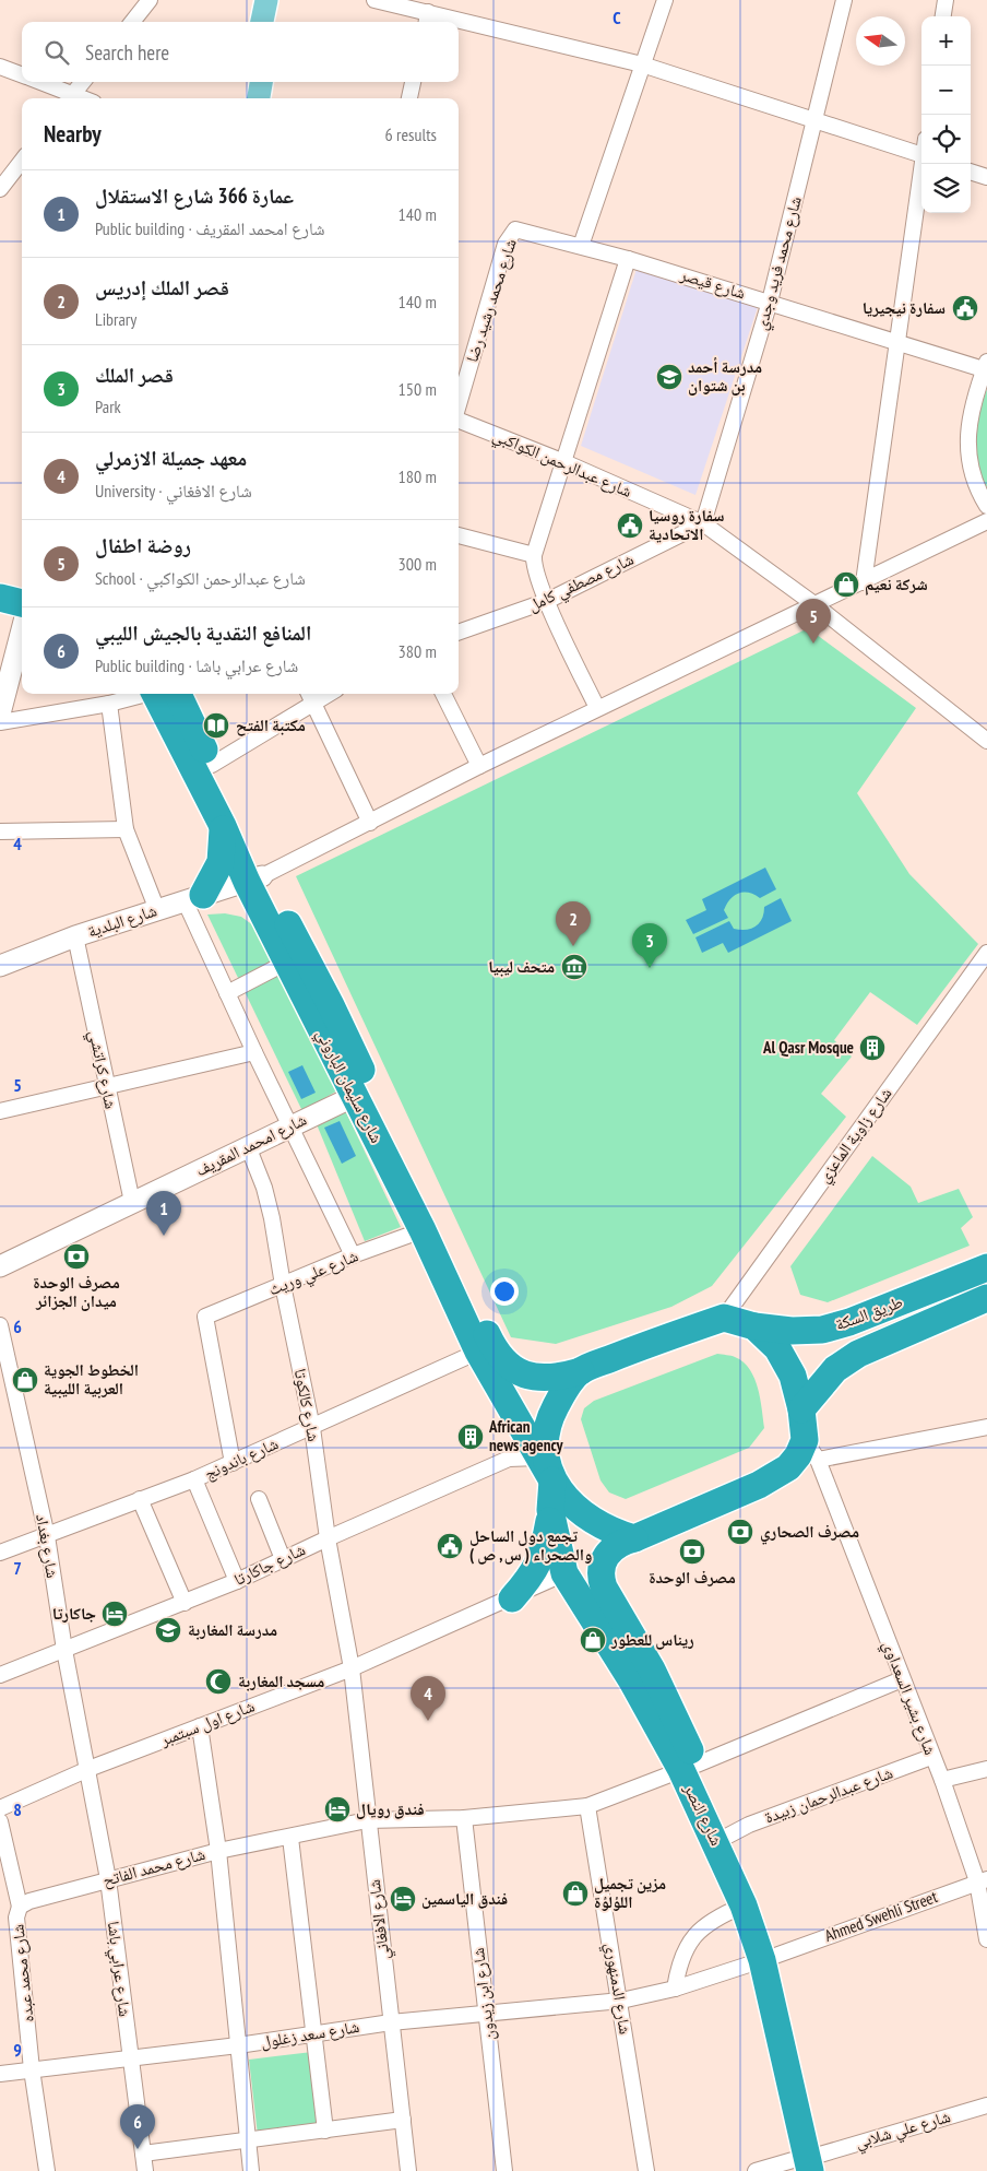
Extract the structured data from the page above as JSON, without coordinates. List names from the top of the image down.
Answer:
{
  "streets": {
    "highway": ["شارع سليمان الباروني", "طريق السكة", "شارع النصر"],
    "street": [
      "شارع محمد فريد وجدي",
      "شارع قيصر",
      "شارع محمد رشيد رضا",
      "شارع عبدالرحمن الكواكبي",
      "شارع مصطفي كامل",
      "شارع البلدية",
      "شارع كراتشي",
      "شارع زاوية الماعزي",
      "شارع امحمد المقريف",
      "شارع علي وريث",
      "شارع كالكوتا",
      "شارع باندونج",
      "شارع بغداد",
      "شارع جاكارتا",
      "شارع بشير السعداوي",
      "شارع اول سبتمبر",
      "شارع عبدالرحمان زبيدة",
      "شارع محمد الفاتح",
      "Ahmed Swehli Street",
      "شارع الافغاني",
      "شارع عرابي باشا",
      "شارع محمد عبده",
      "شارع الدمنهوري",
      "شارع ابن زيدون",
      "شارع سعد زغلول",
      "شارع علي شلابي"
    ]
  },
  "crossings": [
    ["شارع محمد فريد وجدي", "شارع قيصر"],
    ["شارع محمد فريد وجدي", "شارع عبدالرحمن الكواكبي"],
    ["شارع محمد فريد وجدي", "شارع مصطفي كامل"],
    ["شارع قيصر", "شارع محمد رشيد رضا"],
    ["شارع عبدالرحمن الكواكبي", "شارع مصطفي كامل"],
    ["شارع البلدية", "شارع كراتشي"],
    ["شارع البلدية", "شارع سليمان الباروني"],
    ["شارع كراتشي", "شارع امحمد المقريف"],
    ["شارع سليمان الباروني", "شارع زاوية الماعزي"],
    ["شارع سليمان الباروني", "شارع امحمد المقريف"],
    ["شارع سليمان الباروني", "شارع علي وريث"],
    ["شارع سليمان الباروني", "طريق السكة"],
    ["شارع سليمان الباروني", "شارع باندونج"],
    ["شارع سليمان الباروني", "شارع جاكارتا"],
    ["شارع سليمان الباروني", "شارع النصر"],
    ["شارع زاوية الماعزي", "طريق السكة"],
    ["شارع امحمد المقريف", "شارع كالكوتا"],
    ["شارع علي وريث", "شارع كالكوتا"],
    ["شارع علي وريث", "شارع باندونج"],
    ["شارع كالكوتا", "شارع باندونج"],
    ["شارع كالكوتا", "شارع جاكارتا"],
    ["شارع كالكوتا", "شارع اول سبتمبر"],
    ["شارع كالكوتا", "شارع الافغاني"],
    ["شارع باندونج", "شارع بغداد"],
    ["شارع بغداد", "شارع جاكارتا"],
    ["شارع بغداد", "شارع اول سبتمبر"],
    ["شارع بغداد", "شارع عرابي باشا"],
    ["شارع جاكارتا", "شارع النصر"],
    ["شارع بشير السعداوي", "شارع عبدالرحمان زبيدة"],
    ["شارع بشير السعداوي", "شارع محمد الفاتح"],
    ["شارع بشير السعداوي", "Ahmed Swehli Street"],
    ["شارع اول سبتمبر", "شارع النصر"],
    ["شارع اول سبتمبر", "شارع الافغاني"],
    ["شارع اول سبتمبر", "شارع عرابي باشا"],
    ["شارع عبدالرحمان زبيدة", "شارع النصر"],
    ["شارع النصر", "شارع محمد الفاتح"],
    ["شارع النصر", "Ahmed Swehli Street"],
    ["شارع النصر", "شارع علي شلابي"],
    ["شارع محمد الفاتح", "شارع الافغاني"],
    ["شارع محمد الفاتح", "شارع عرابي باشا"],
    ["شارع محمد الفاتح", "شارع محمد عبده"],
    ["شارع محمد الفاتح", "شارع الدمنهوري"],
    ["شارع محمد الفاتح", "شارع ابن زيدون"],
    ["Ahmed Swehli Street", "شارع سعد زغلول"],
    ["شارع الافغاني", "شارع سعد زغلول"],
    ["شارع عرابي باشا", "شارع سعد زغلول"],
    ["شارع محمد عبده", "شارع سعد زغلول"],
    ["شارع الدمنهوري", "شارع سعد زغلول"],
    ["شارع ابن زيدون", "شارع سعد زغلول"]
  ],
  "places": {
    "public building": ["سفارة نيجيريا", "سفارة روسيا الاتحادية", "تجمع دول الساحل والصحراء ( س , ص )"],
    "school or university": ["مدرسة أحمد بن شتوان", "مدرسة المغاربة"],
    "shop": [
      "شركة نعيم",
      "الخطوط الجوية العربية الليبية",
      "ريناس للعطور",
      "مزين تجميل اللؤلؤة"
    ],
    "library": ["مكتبة الفتح"],
    "museum": ["متحف ليبيا"],
    "building": ["Al Qasr Mosque", "African news agency"],
    "bank": ["مصرف الوحدة ميدان الجزائر", "مصرف الصحاري", "مصرف الوحدة"],
    "hotel": ["جاكارتا", "فندق رويال", "فندق الياسمين"],
    "mosque": ["مسجد المغاربة"]
  },
  "north": "left",
  "page": {
    "map_buttons": ["+", "−"],
    "search": "Search here",
    "heading": ["Nearby", "6 results"],
    "list": [
      {
        "mark": "1",
        "name": "عمارة 366 شارع الاستقلال",
        "note": "Public building · شارع امحمد المقريف",
        "value": "140 m"
      },
      {
        "mark": "2",
        "name": "قصر الملك إدريس",
        "note": "Library",
        "value": "140 m"
      },
      {
        "mark": "3",
        "name": "قصر الملك",
        "note": "Park",
        "value": "150 m"
      },
      {
        "mark": "4",
        "name": "معهد جميلة الازمرلي",
        "note": "University · شارع الافغاني",
        "value": "180 m"
      },
      {
        "mark": "5",
        "name": "روضة اطفال",
        "note": "School · شارع عبدالرحمن الكواكبي",
        "value": "300 m"
      },
      {
        "mark": "6",
        "name": "المنافع النقدية بالجيش الليبي",
        "note": "Public building · شارع عرابي باشا",
        "value": "380 m"
      }
    ],
    "pins": [
      "5",
      "2",
      "3",
      "1",
      "4",
      "6"
    ]
  },
  "grid": {
    "columns": ["C"],
    "rows": [
      "4",
      "5",
      "6",
      "7",
      "8",
      "9"
    ]
  }
}
